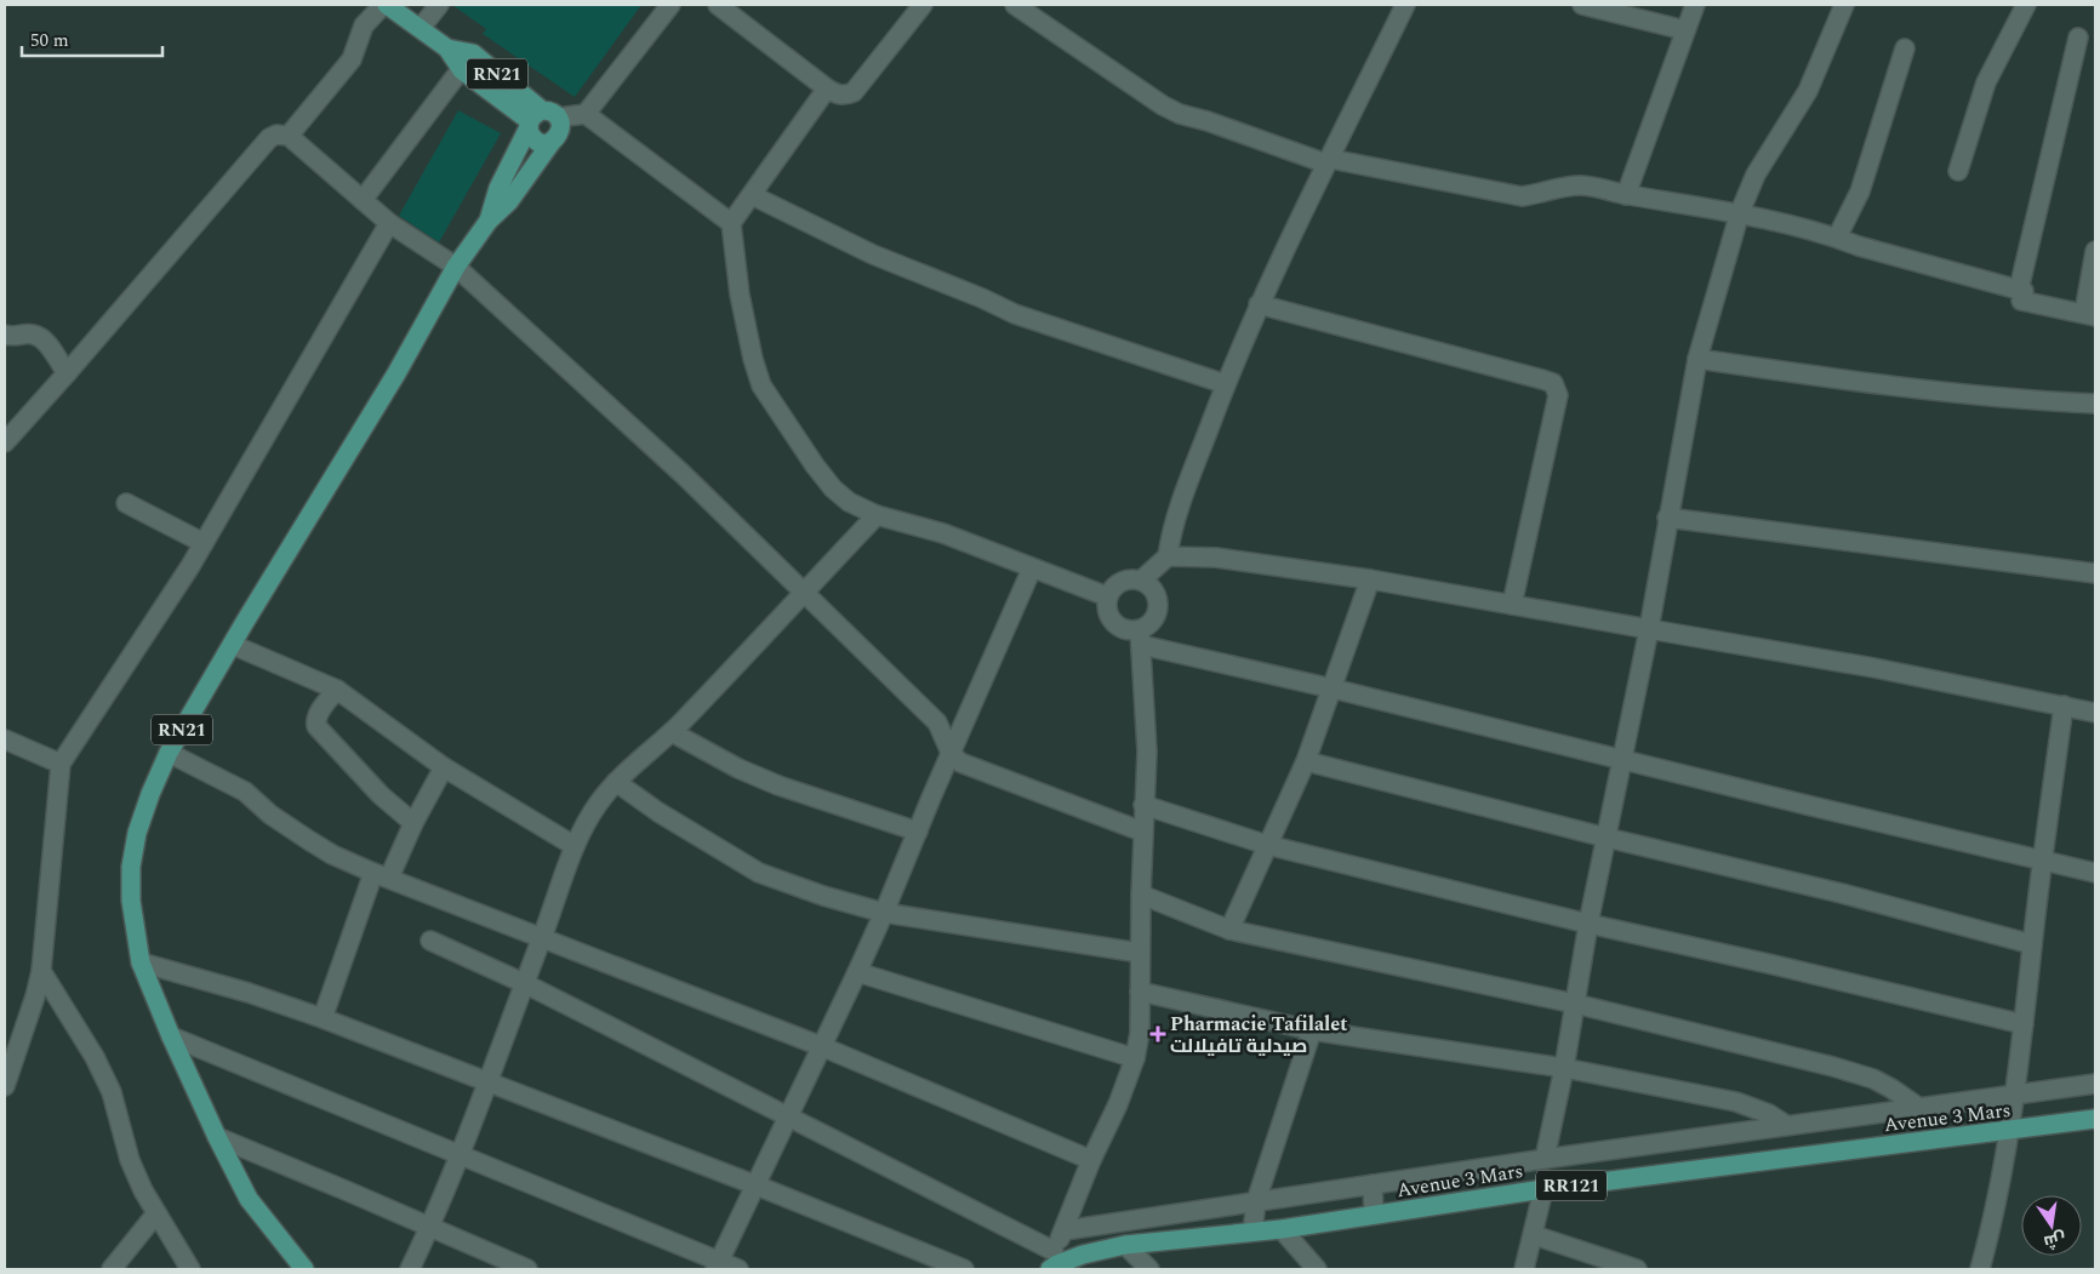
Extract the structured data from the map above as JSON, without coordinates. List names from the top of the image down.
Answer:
{
  "streets": {
    "main road": ["RN21", "Avenue 3 Mars", "RR121"]
  },
  "places": {
    "health": ["Pharmacie Tafilalet صيدلية تافيلالت"]
  },
  "scale_bar": "50 m",
  "north": "bottom"
}
